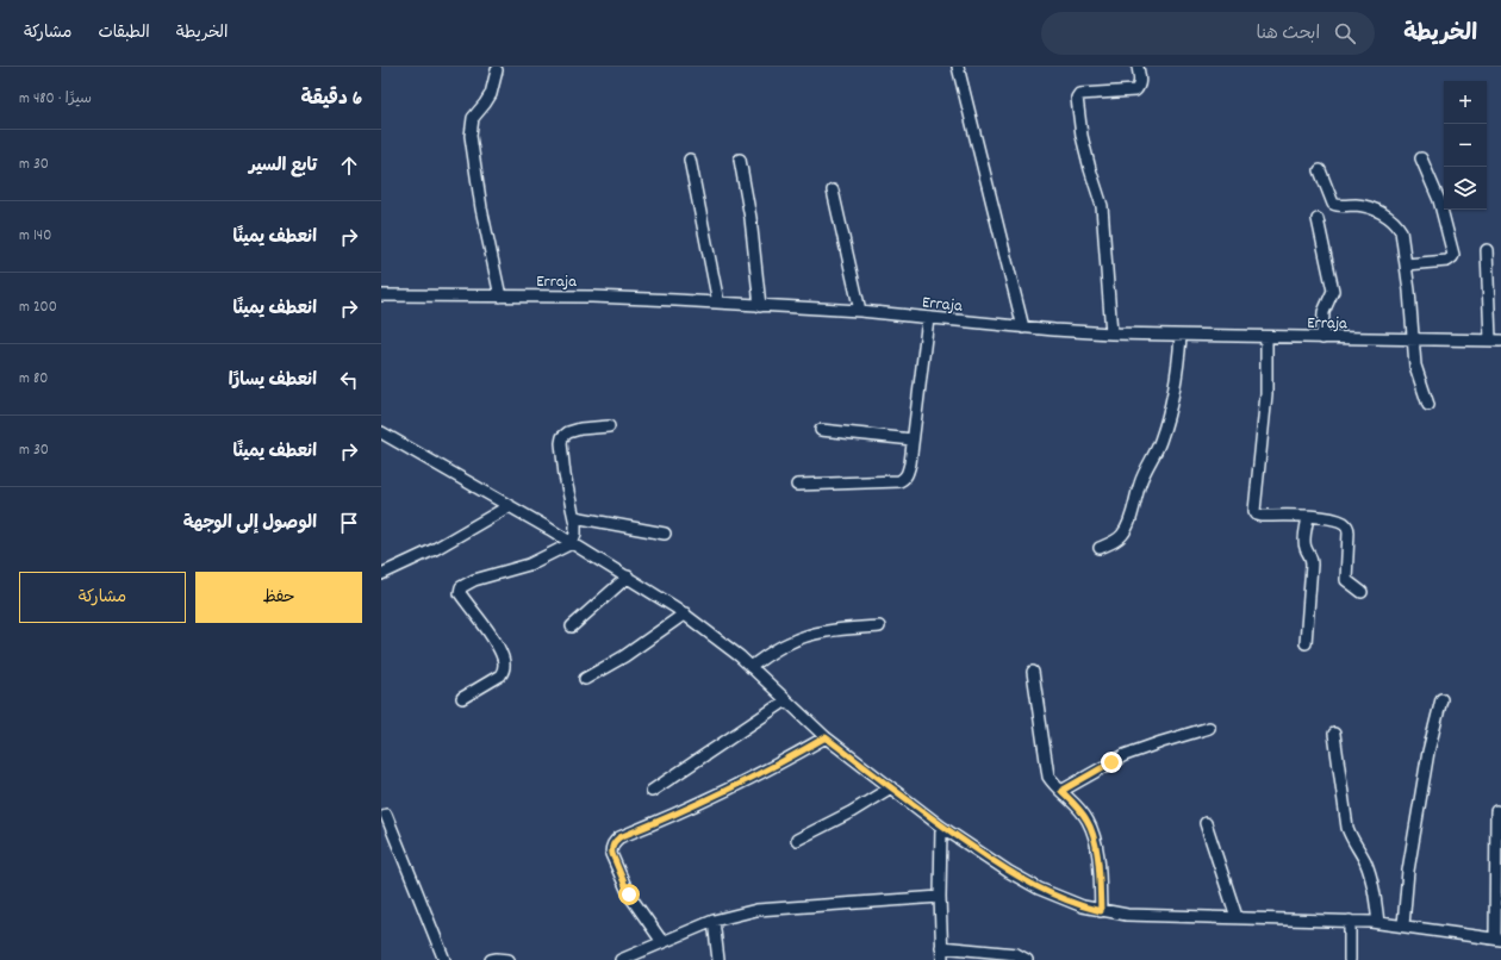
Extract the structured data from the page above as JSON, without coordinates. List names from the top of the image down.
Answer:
{
  "streets": {
    "street": ["Erraja"]
  },
  "page": {
    "header": "الخريطة",
    "search": "ابحث هنا",
    "nav": ["الخريطة", "الطبقات", "مشاركة"],
    "heading": ["6 دقيقة", "سيرًا · 480 m"],
    "map_buttons": ["+", "−"],
    "list": [
      ["تابع السير", "30 m"],
      ["انعطف يمينًا", "140 m"],
      ["انعطف يمينًا", "200 m"],
      ["انعطف يسارًا", "80 m"],
      ["انعطف يمينًا", "30 m"],
      "الوصول إلى الوجهة"
    ],
    "buttons": ["حفظ", "مشاركة"]
  }
}
